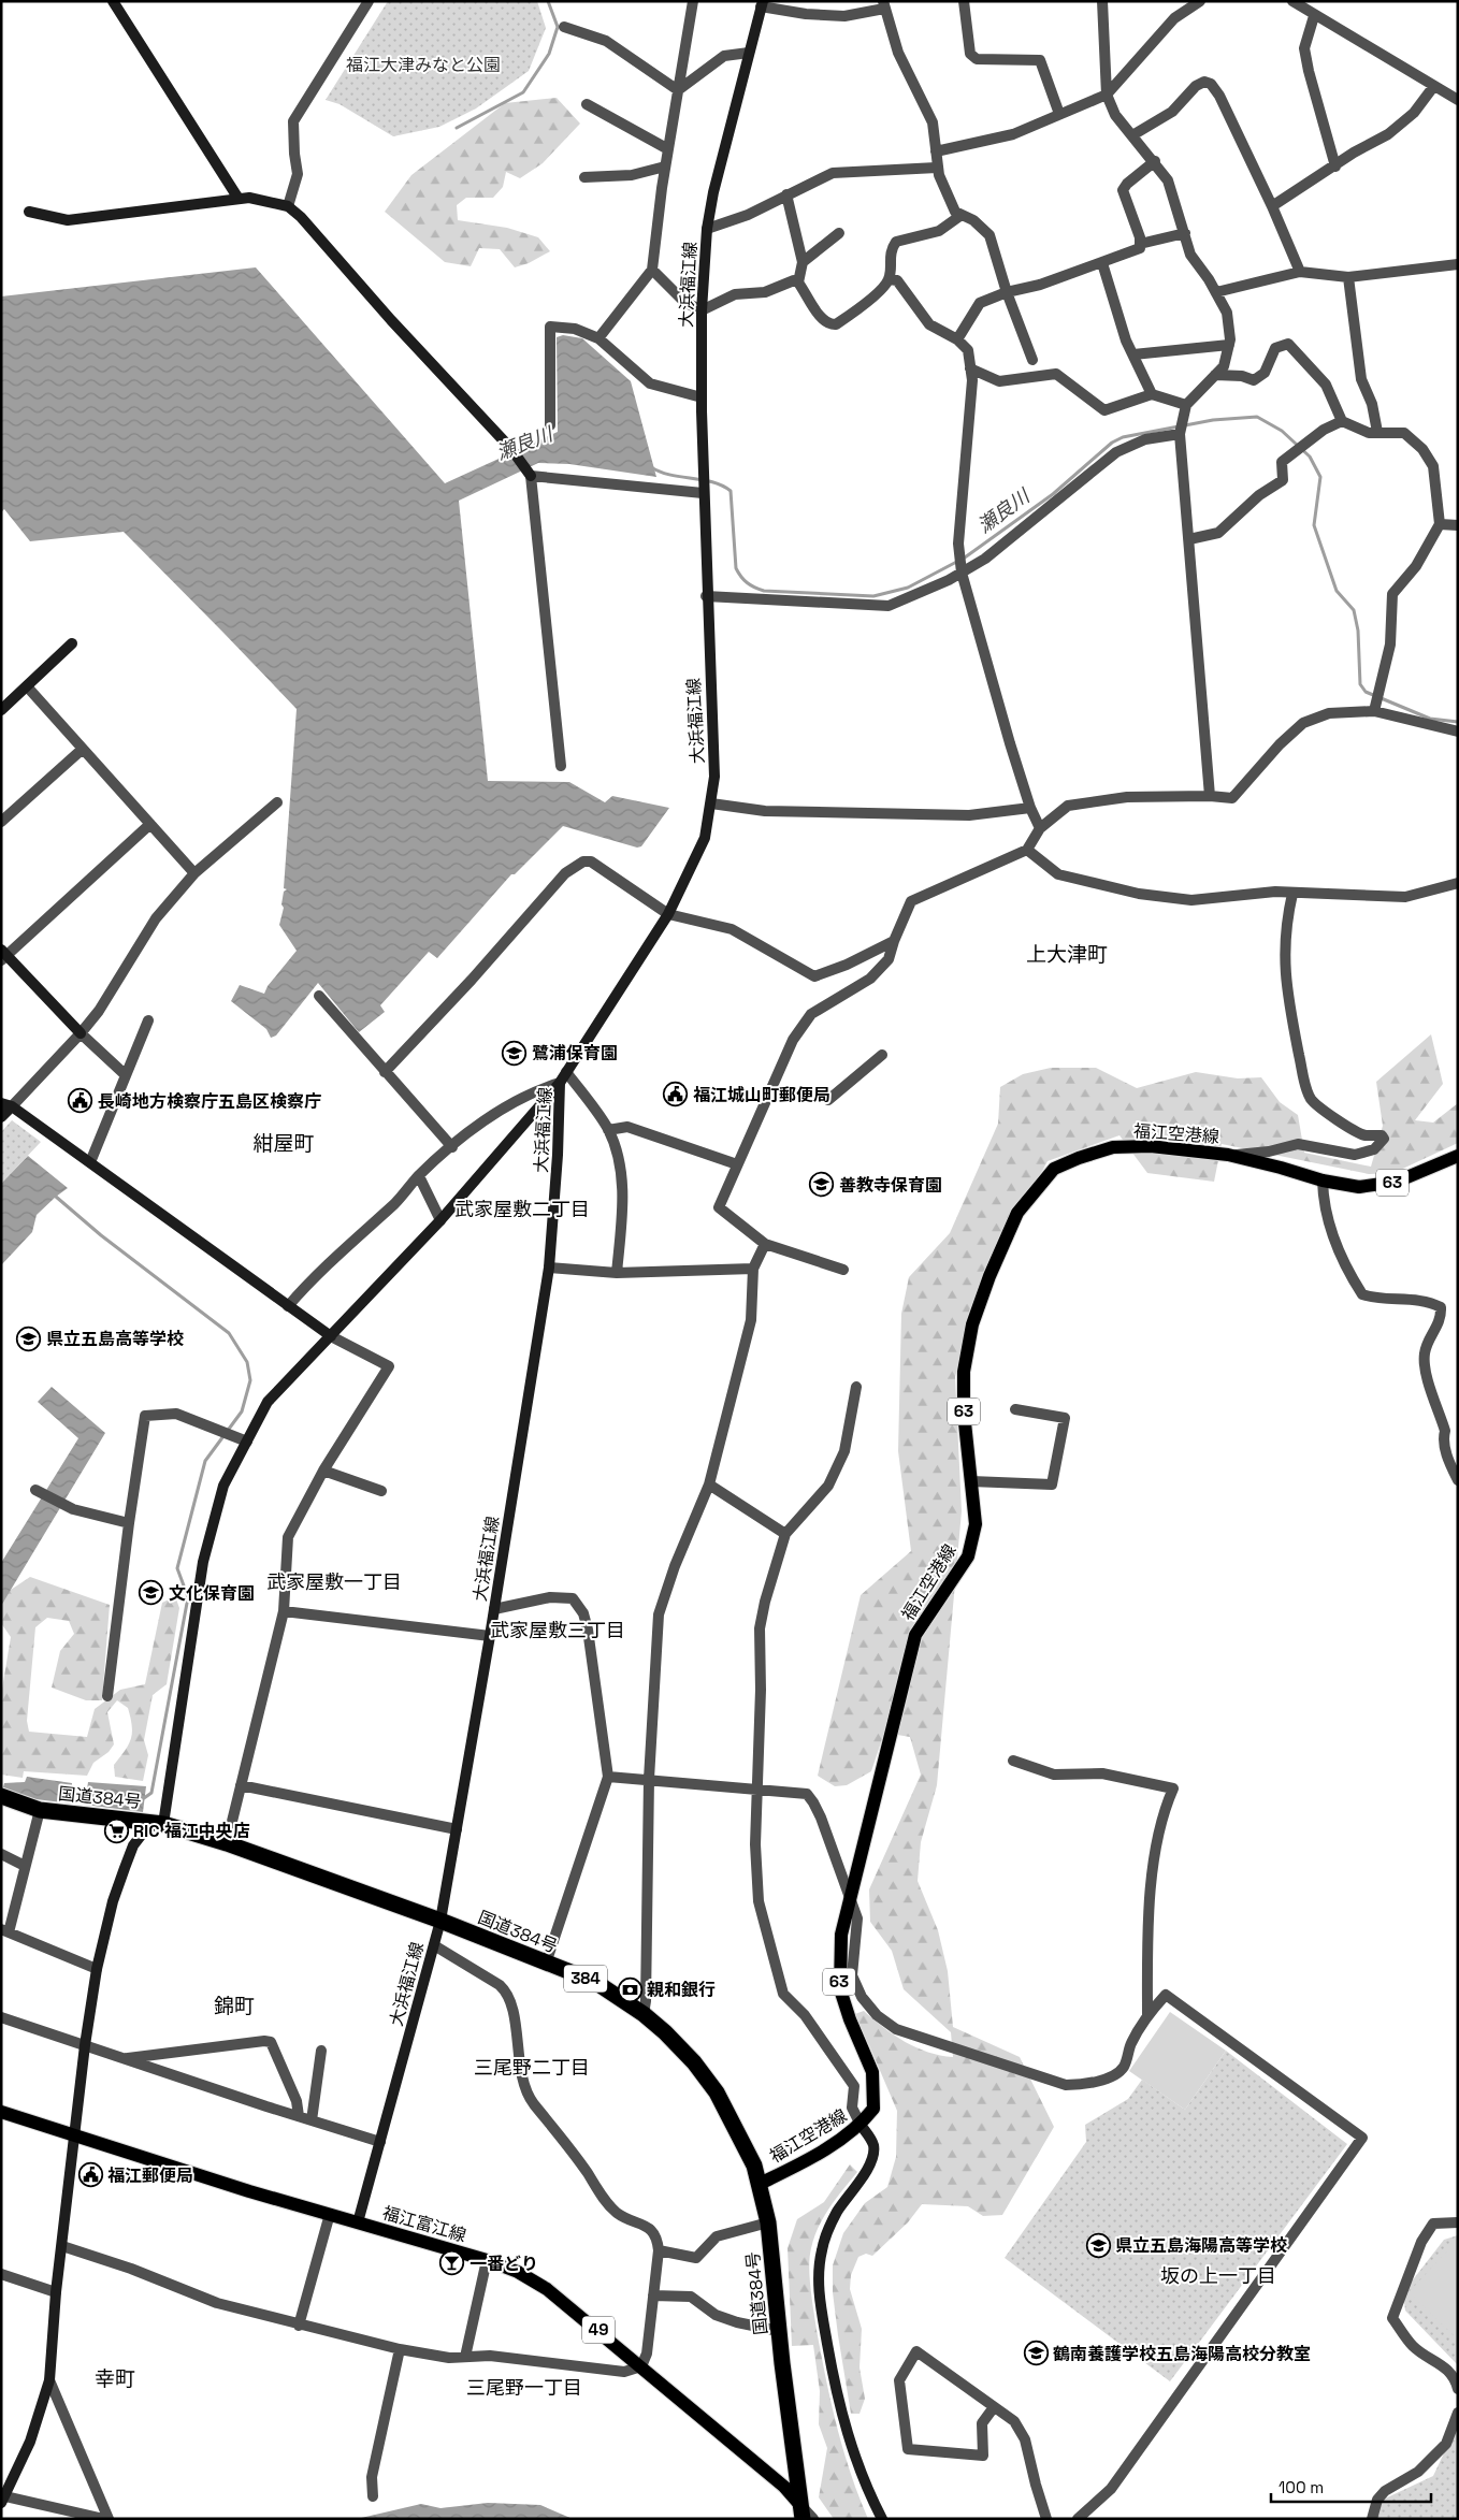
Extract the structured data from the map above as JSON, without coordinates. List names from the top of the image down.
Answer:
{
  "streets": {
    "highway": ["国道384号", "384"],
    "main road": [
      "福江空港線",
      "63",
      "福江富江線",
      "49"
    ],
    "street": ["大浜福江線"]
  },
  "crossings": [
    ["大浜福江線", "国道384号"],
    ["大浜福江線", "福江富江線"],
    ["福江空港線", "国道384号"],
    ["国道384号", "福江富江線"]
  ],
  "districts": [
    "上大津町",
    "紺屋町",
    "武家屋敷二丁目",
    "武家屋敷一丁目",
    "武家屋敷三丁目",
    "錦町",
    "三尾野二丁目",
    "坂の上一丁目",
    "幸町",
    "三尾野一丁目"
  ],
  "water": ["瀬良川"],
  "parks": ["福江大津みなと公園"],
  "places": {
    "school or university": [
      "鷺浦保育園",
      "善教寺保育園",
      "県立五島高等学校",
      "文化保育園",
      "県立五島海陽高等学校",
      "鶴南養護学校五島海陽高校分教室"
    ],
    "public building": ["福江城山町郵便局", "長崎地方検察庁五島区検察庁", "福江郵便局"],
    "supermarket": ["RIC 福江中央店"],
    "bank": ["親和銀行"],
    "bar": ["一番どり"]
  },
  "scale_bar": "100 m"
}
